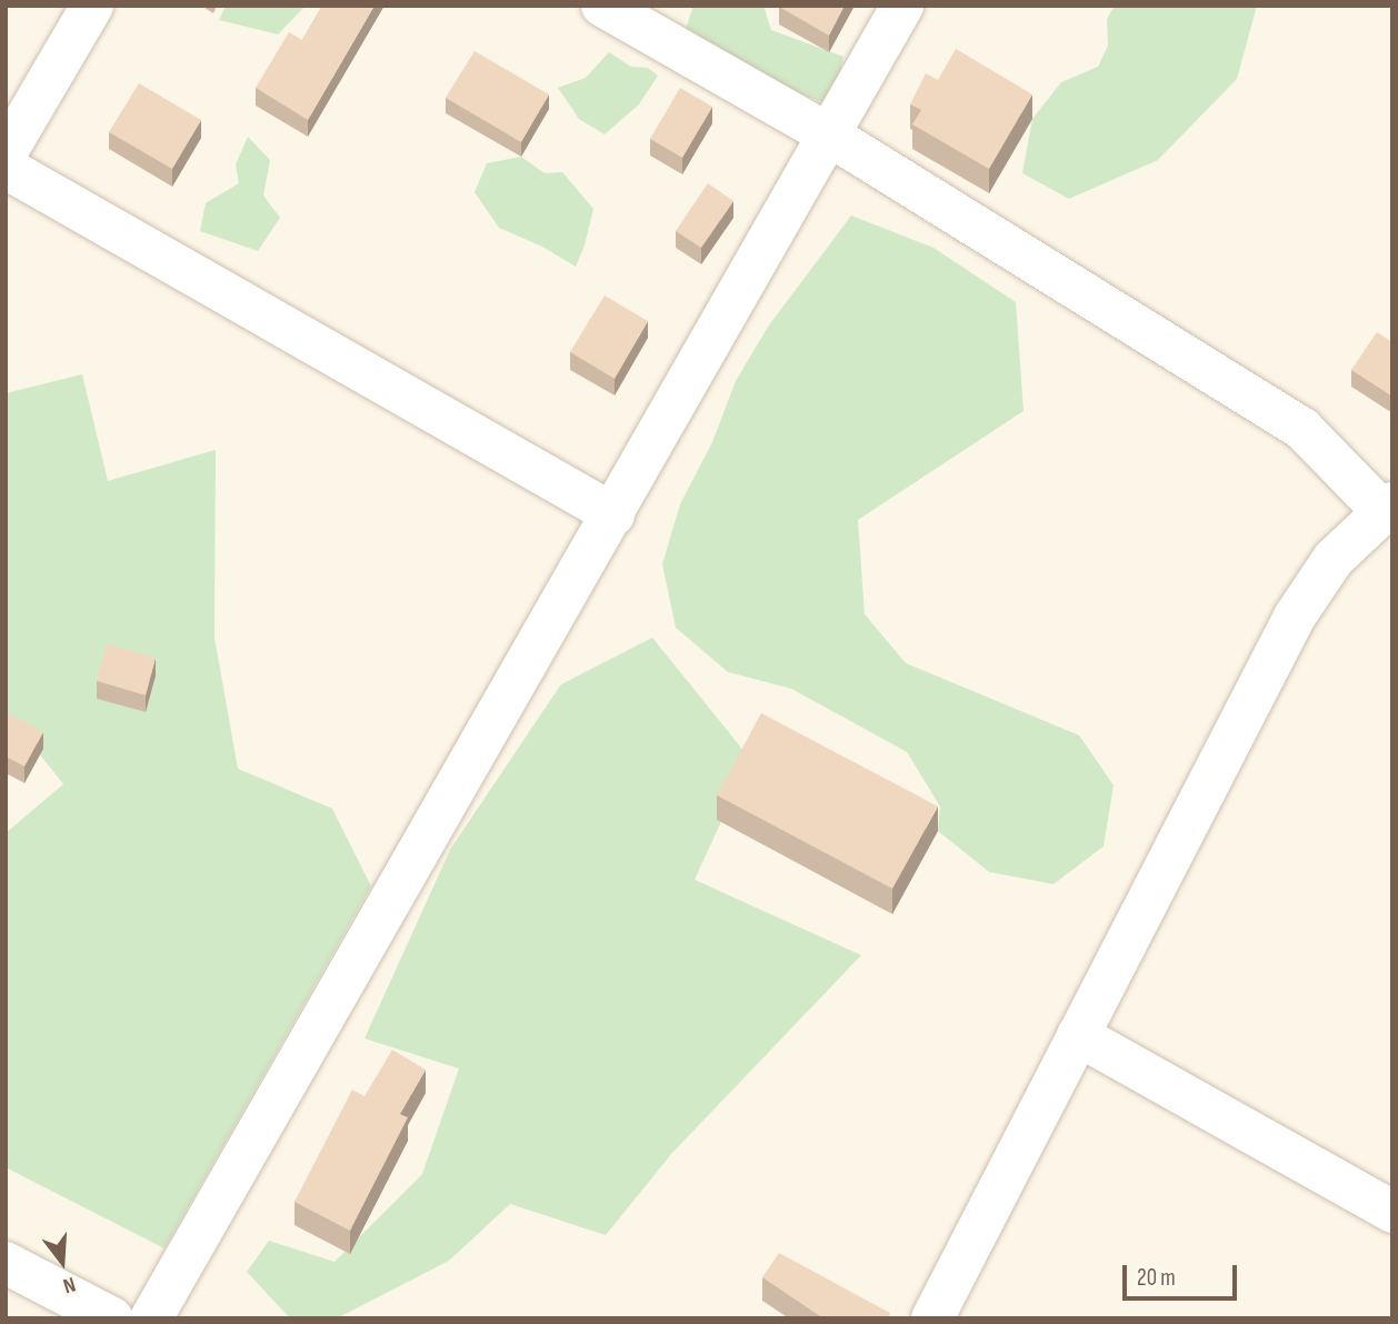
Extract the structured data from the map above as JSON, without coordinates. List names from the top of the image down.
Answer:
{
  "scale_bar": "20 m",
  "north": "bottom"
}
